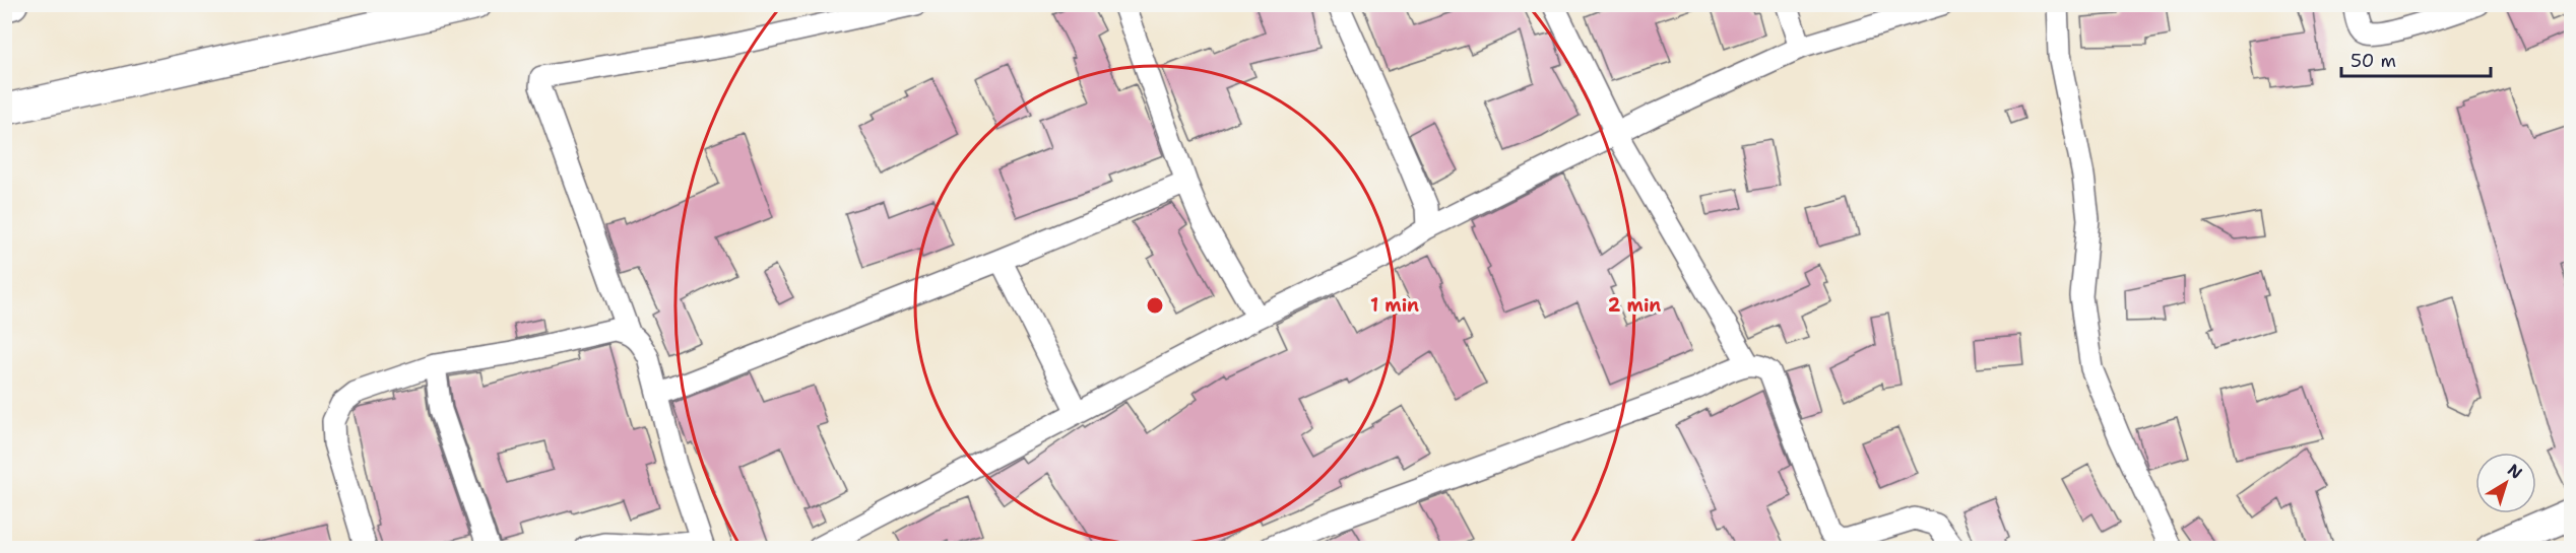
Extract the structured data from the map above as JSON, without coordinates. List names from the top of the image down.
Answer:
{
  "scale_bar": "50 m",
  "north": "top right",
  "rings": ["1 min", "2 min"]
}
